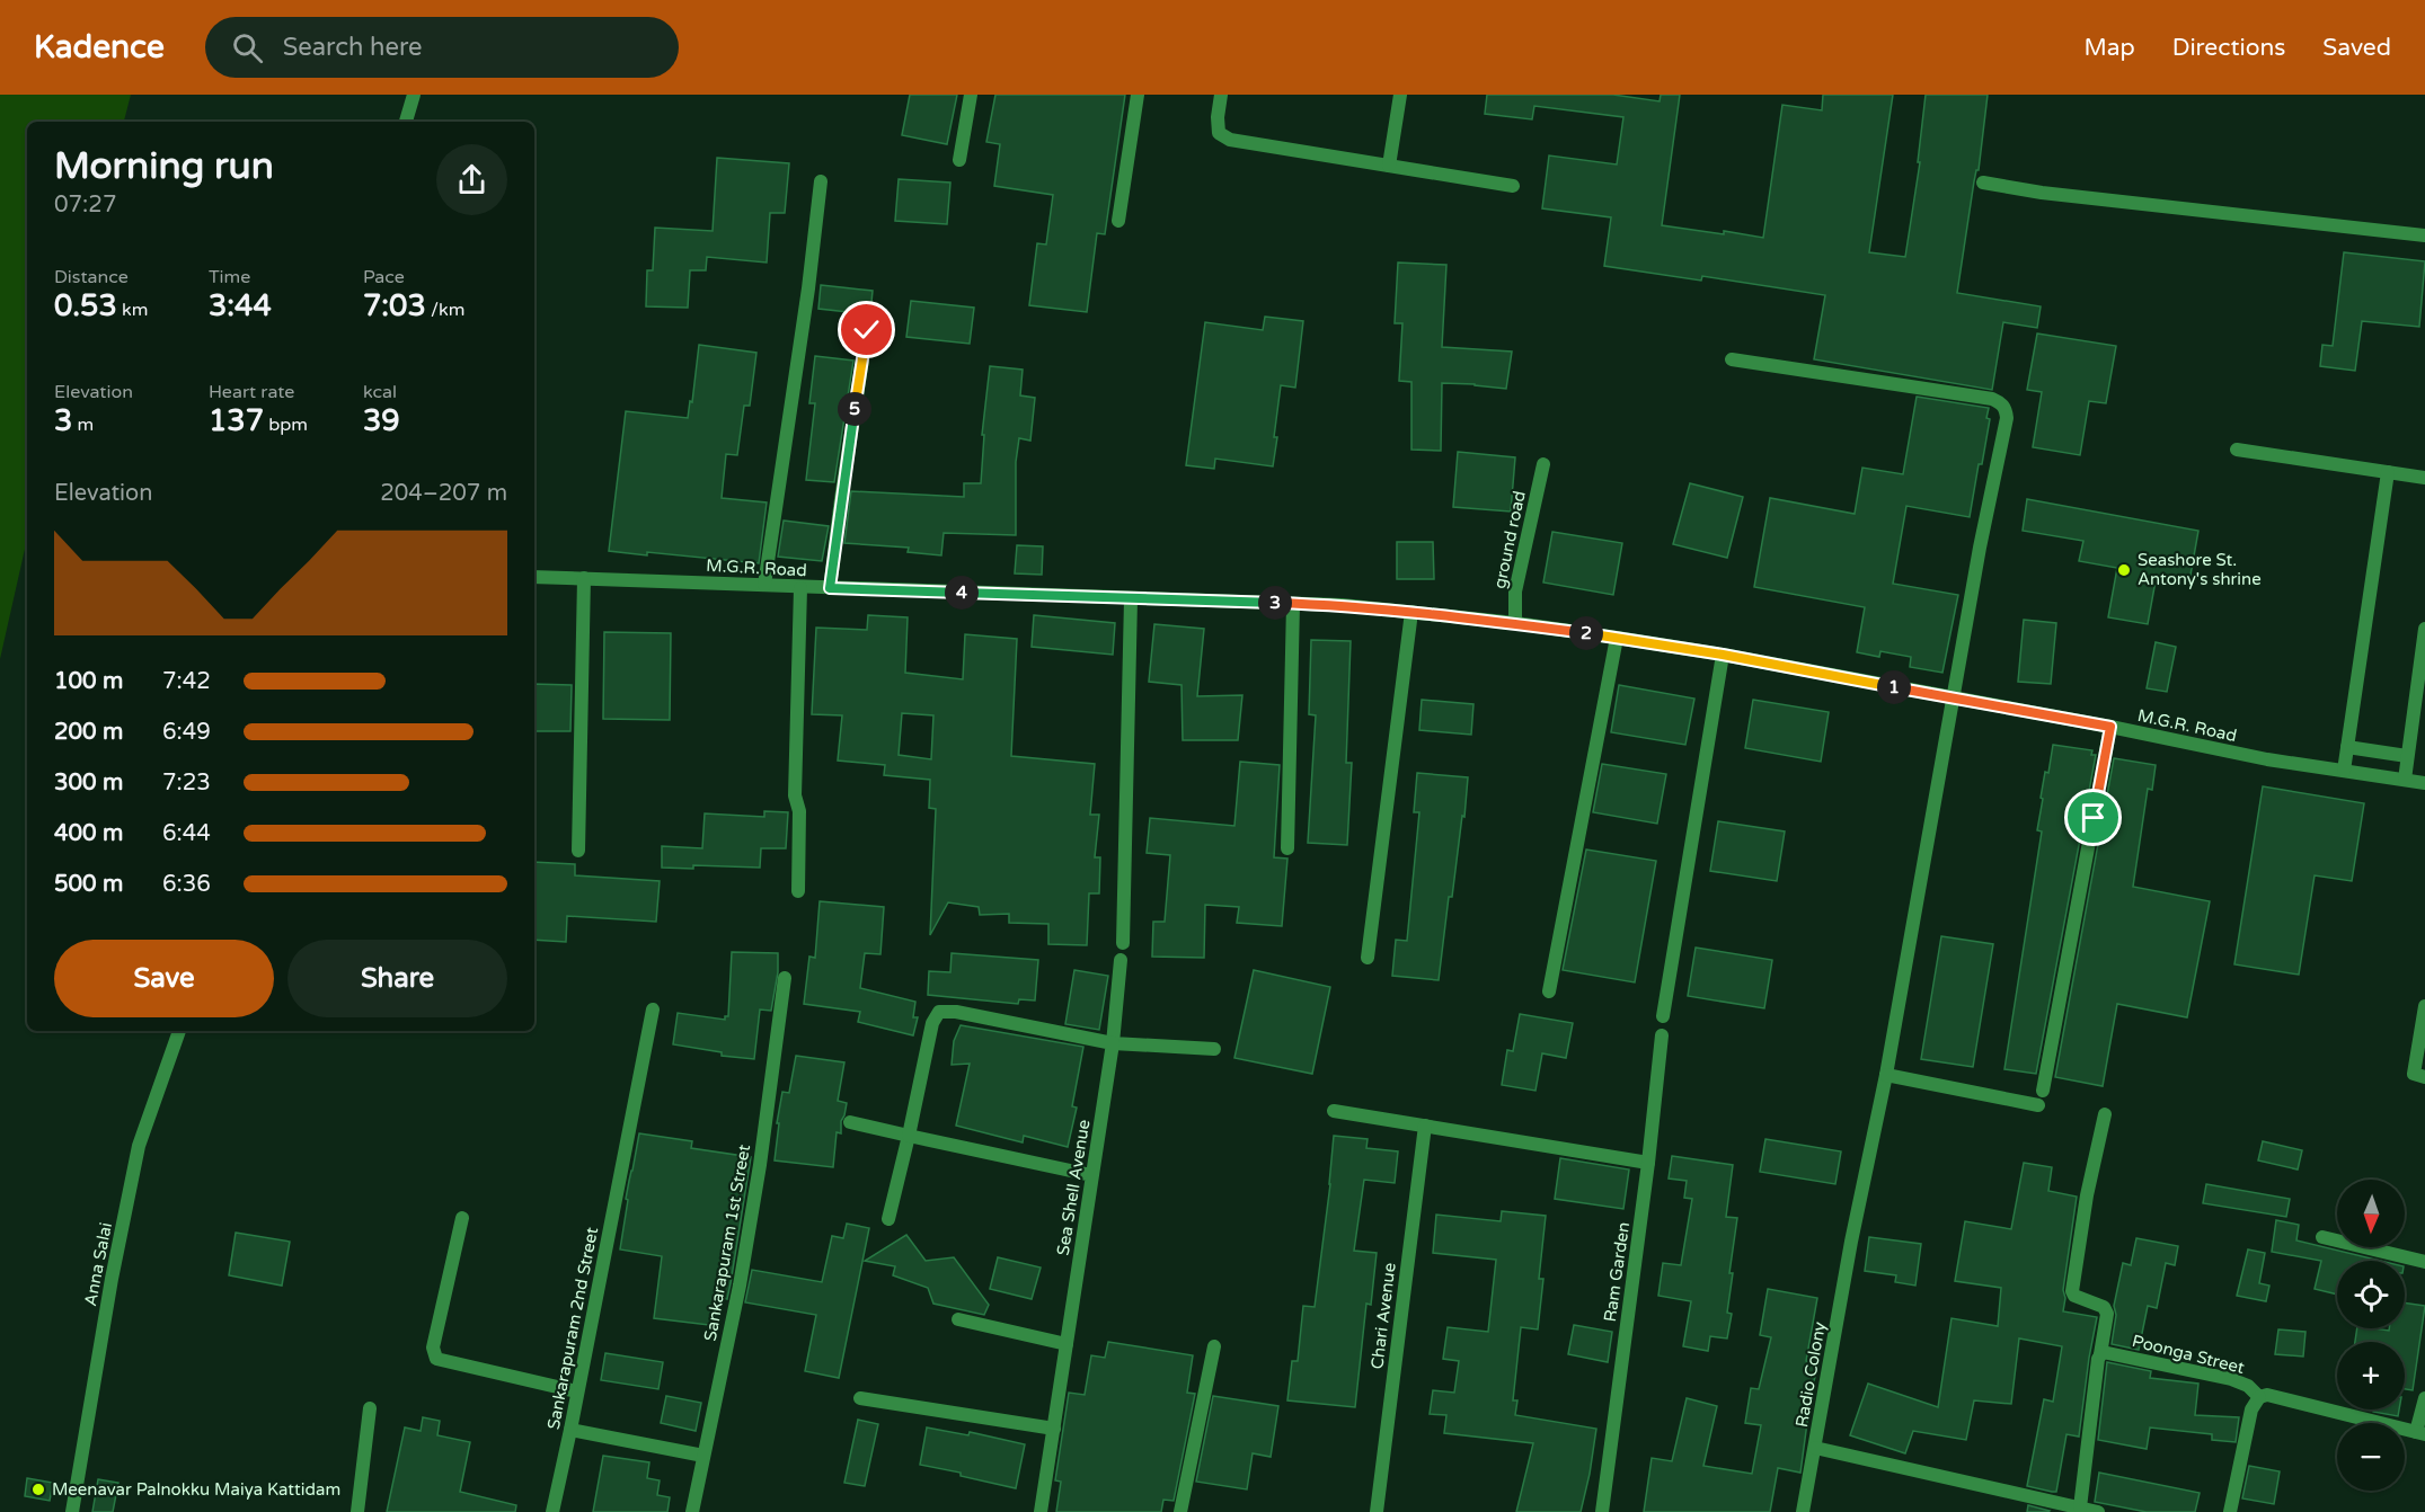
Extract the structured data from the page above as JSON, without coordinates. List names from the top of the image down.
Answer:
{
  "streets": {
    "street": [
      "ground road",
      "M.G.R. Road",
      "Sea Shell Avenue",
      "Sankarapuram 1st Street",
      "Anna Salai",
      "Ram Garden",
      "Chari Avenue",
      "Sankarapuram 2nd Street",
      "Poonga Street",
      "Radio Colony"
    ]
  },
  "crossings": [
    ["ground road", "M.G.R. Road"],
    ["M.G.R. Road", "Radio Colony"]
  ],
  "places": ["Seashore St. Antony's shrine", "Meenavar Palnokku Maiya Kattidam"],
  "north": "bottom",
  "page": {
    "header": "Kadence",
    "search": "Search here",
    "nav": ["Map", "Directions", "Saved"],
    "heading": ["Morning run", "07:27"],
    "stats": [
      ["Distance", "0.53 km"],
      ["Time", "3:44"],
      ["Pace", "7:03 /km"],
      ["Elevation", "3 m"],
      ["Heart rate", "137 bpm"],
      ["kcal", "39"]
    ],
    "pins": [
      "5",
      "4",
      "3",
      "2",
      "1"
    ],
    "chart": ["Elevation", "204–207 m"],
    "list": [
      {
        "name": "100 m",
        "note": "7:42"
      },
      {
        "name": "200 m",
        "note": "6:49"
      },
      {
        "name": "300 m",
        "note": "7:23"
      },
      {
        "name": "400 m",
        "note": "6:44"
      },
      {
        "name": "500 m",
        "note": "6:36"
      }
    ],
    "buttons": ["Save", "Share"],
    "map_buttons": ["+", "−"]
  }
}
